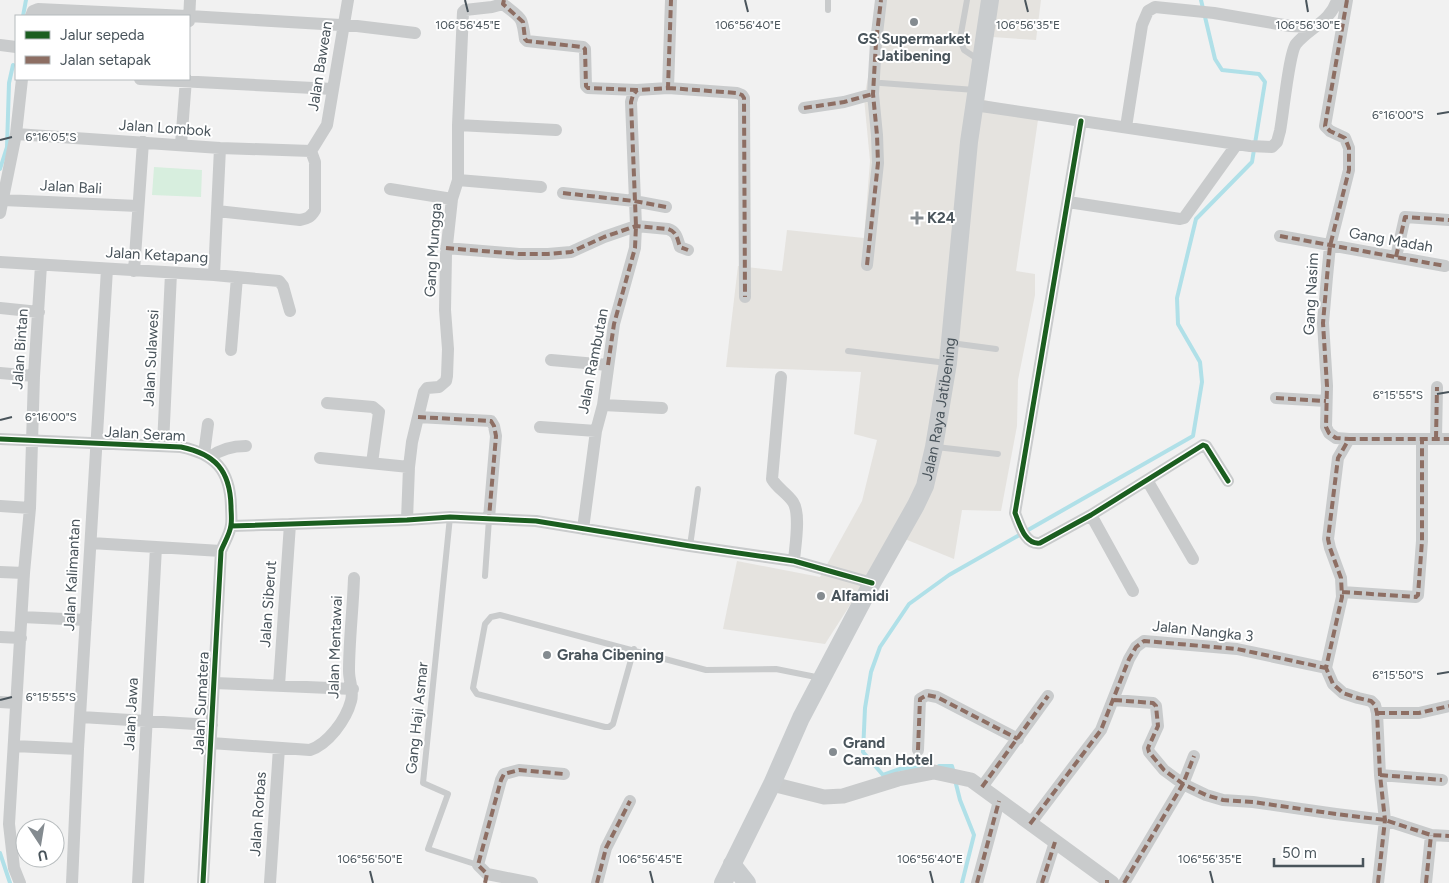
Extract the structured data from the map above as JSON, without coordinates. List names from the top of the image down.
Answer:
{
  "streets": {
    "main road": ["Jalan Raya Jatibening"],
    "street": [
      "Jalan Bawean",
      "Jalan Lombok",
      "Jalan Bali",
      "Gang Madah",
      "Gang Mungga",
      "Jalan Ketapang",
      "Gang Nasim",
      "Jalan Bintan",
      "Jalan Sulawesi",
      "Jalan Rambutan",
      "Jalan Seram",
      "Jalan Kalimantan",
      "Jalan Siberut",
      "Jalan Nangka 3",
      "Jalan Mentawai",
      "Jalan Sumatera",
      "Jalan Jawa",
      "Jalan Rorbas"
    ],
    "lane": ["Gang Haji Asmar"]
  },
  "crossings": [
    ["Jalan Bawean", "Jalan Lombok"],
    ["Gang Madah", "Gang Nasim"],
    ["Jalan Ketapang", "Jalan Bintan"],
    ["Jalan Ketapang", "Jalan Sulawesi"],
    ["Jalan Ketapang", "Jalan Kalimantan"],
    ["Jalan Bintan", "Jalan Seram"],
    ["Jalan Sulawesi", "Jalan Seram"],
    ["Jalan Seram", "Jalan Kalimantan"],
    ["Jalan Mentawai", "Jalan Sumatera"],
    ["Jalan Mentawai", "Jalan Rorbas"]
  ],
  "places": {
    "other": [
      "GS Supermarket Jatibening",
      "Alfamidi",
      "Graha Cibening",
      "Grand Caman Hotel"
    ],
    "health": ["K24"]
  },
  "legend": ["Jalur sepeda", "Jalan setapak"],
  "scale_bar": "50 m",
  "north": "bottom",
  "coordinates": [
    "106°56'45\"E",
    "106°56'40\"E",
    "106°56'35\"E",
    "106°56'30\"E",
    "6°16'00\"S",
    "6°16'05\"S",
    "6°15'55\"S",
    "6°15'50\"S",
    "106°56'50\"E"
  ]
}
